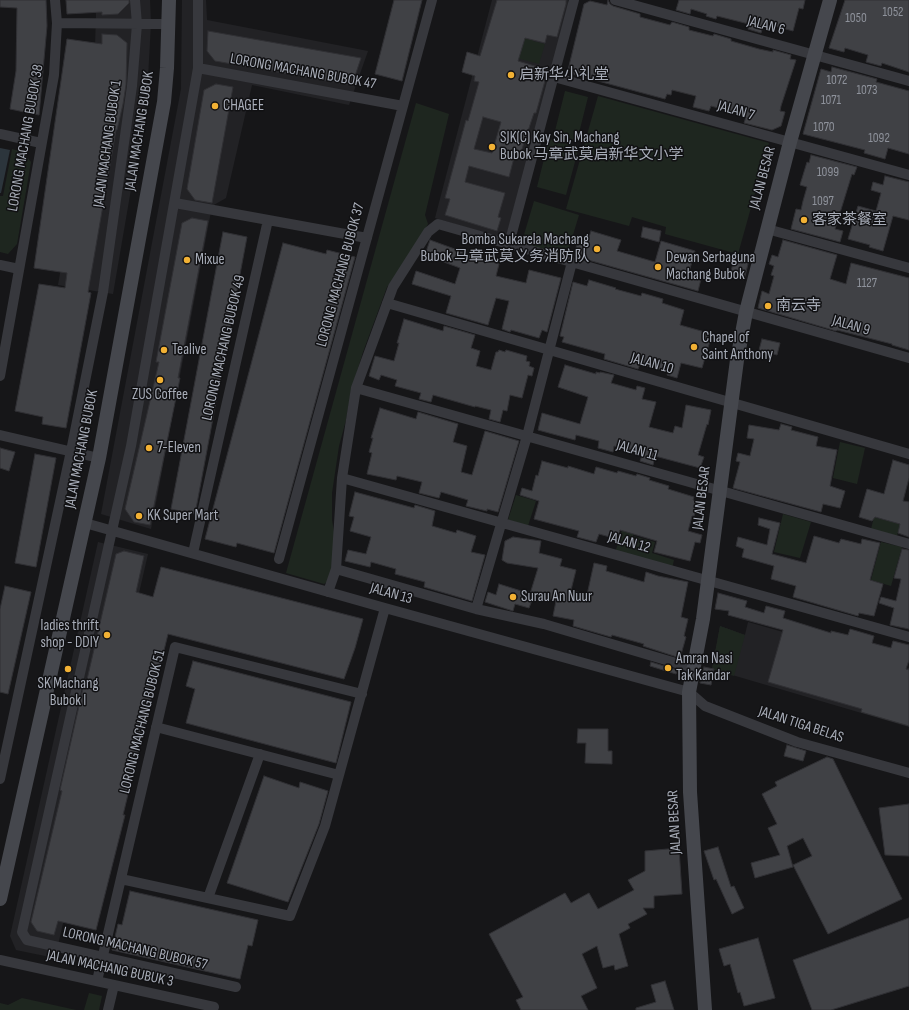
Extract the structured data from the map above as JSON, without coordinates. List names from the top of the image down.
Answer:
{
  "streets": {
    "main road": ["JALAN MACHANG BUBOK", "JALAN BESAR"],
    "street": [
      "JALAN 6",
      "LORONG MACHANG BUBOK 47",
      "JALAN 7",
      "LORONG MACHANG BUBOK 38",
      "JALAN MACHANG BUBOK 1",
      "LORONG MACHANG BUBOK 37",
      "JALAN 9",
      "LORONG MACHANG BUBOK 49",
      "JALAN 10",
      "JALAN 11",
      "JALAN 12",
      "JALAN 13",
      "LORONG MACHANG BUBOK 51",
      "JALAN TIGA BELAS",
      "LORONG MACHANG BUBOK 57",
      "JALAN MACHANG BUBUK 3"
    ]
  },
  "crossings": [
    ["JALAN 6", "JALAN BESAR"],
    ["LORONG MACHANG BUBOK 47", "LORONG MACHANG BUBOK 37"],
    ["JALAN 7", "JALAN BESAR"],
    ["JALAN MACHANG BUBOK", "JALAN MACHANG BUBOK 1"],
    ["JALAN MACHANG BUBOK", "JALAN 13"],
    ["JALAN BESAR", "JALAN 9"],
    ["JALAN BESAR", "JALAN 10"],
    ["JALAN BESAR", "JALAN 11"],
    ["JALAN BESAR", "JALAN 12"],
    ["JALAN BESAR", "JALAN 13"],
    ["JALAN BESAR", "JALAN TIGA BELAS"],
    ["JALAN 9", "JALAN 10"],
    ["LORONG MACHANG BUBOK 49", "JALAN 13"],
    ["JALAN 13", "JALAN TIGA BELAS"],
    ["JALAN 13", "LORONG MACHANG BUBOK 57"],
    ["LORONG MACHANG BUBOK 51", "LORONG MACHANG BUBOK 57"],
    ["LORONG MACHANG BUBOK 51", "JALAN MACHANG BUBUK 3"]
  ],
  "places": [
    "启新华小礼堂",
    "CHAGEE",
    "SJK(C) Kay Sin, Machang Bubok 马章武莫启新华文小学",
    "客家茶餐室",
    "Bomba Sukarela Machang Bubok 马章武莫义务消防队",
    "Mixue",
    "Dewan Serbaguna Machang Bubok",
    "南云寺",
    "Chapel of Saint Anthony",
    "Tealive",
    "ZUS Coffee",
    "7-Eleven",
    "KK Super Mart",
    "Surau An Nuur",
    "ladies thrift shop - DDIY",
    "Amran Nasi Tak Kandar",
    "SK Machang Bubok I"
  ],
  "house_numbers": [
    "1052",
    "1050",
    "1072",
    "1073",
    "1071",
    "1070",
    "1092",
    "1099",
    "1097",
    "1127"
  ]
}
